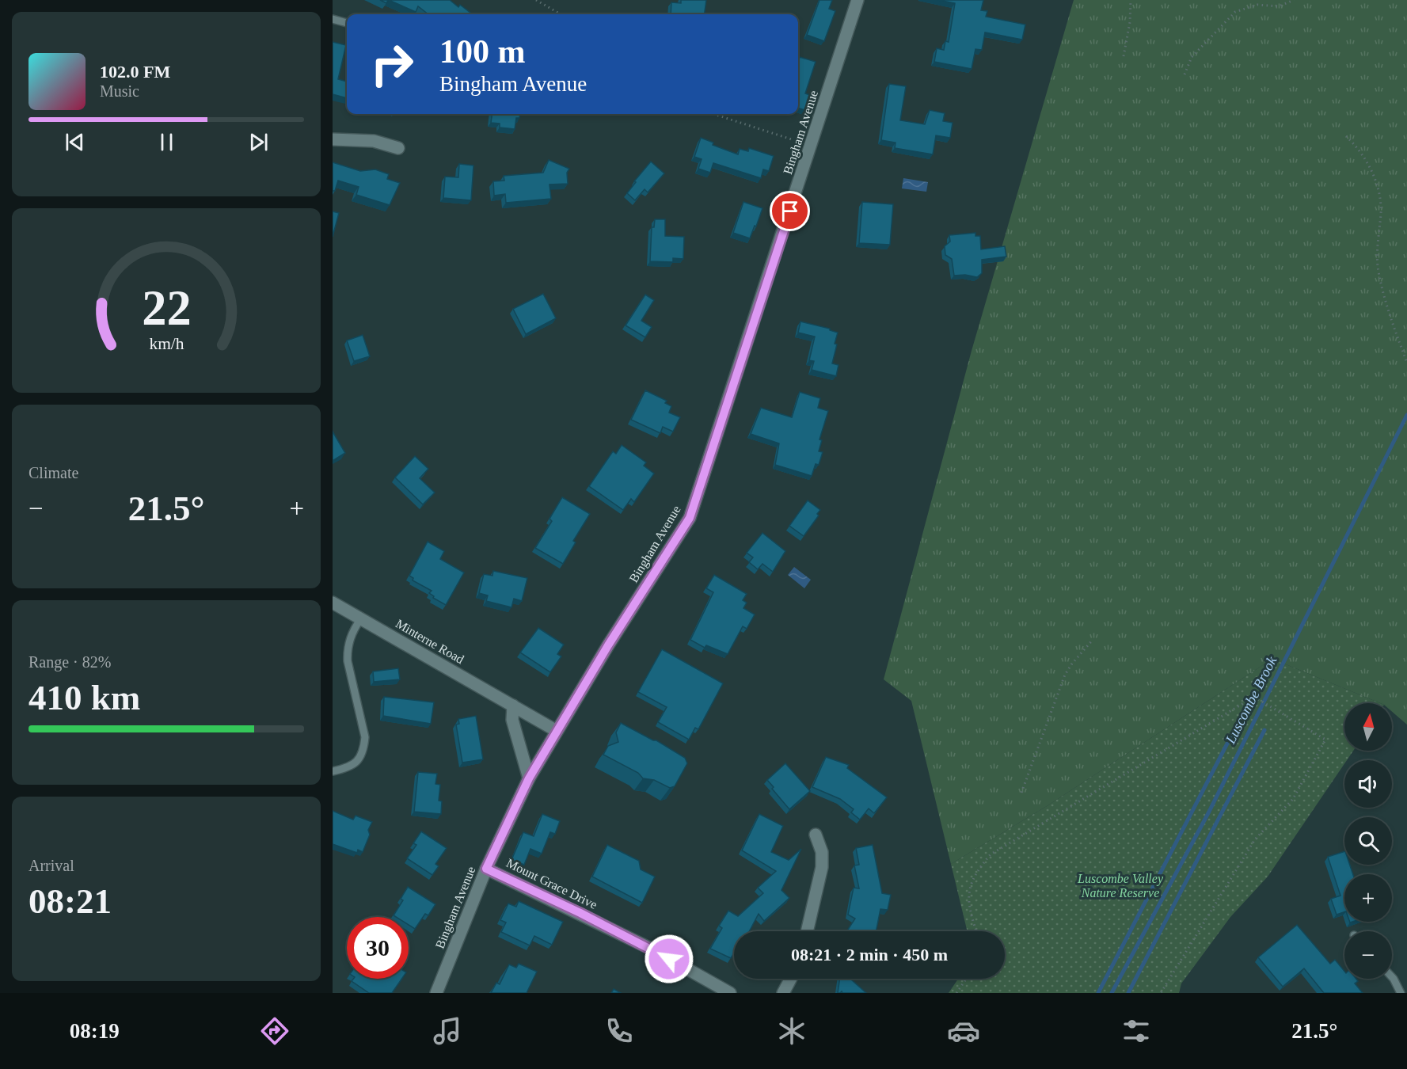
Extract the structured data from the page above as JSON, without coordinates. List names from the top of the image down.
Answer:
{
  "streets": {
    "street": ["Bingham Avenue", "Minterne Road", "Mount Grace Drive"]
  },
  "crossings": [
    ["Bingham Avenue", "Minterne Road"],
    ["Bingham Avenue", "Mount Grace Drive"]
  ],
  "water": ["Luscombe Brook"],
  "parks": ["Luscombe Valley Nature Reserve"],
  "north": "top",
  "page": {
    "turn": ["100 m", "Bingham Avenue"],
    "song": ["102.0 FM", "Music"],
    "tile": [
      "Climate",
      ["Range · 82%", "410 km"],
      ["Arrival", "08:21"]
    ],
    "heat": ["−", "21.5°", "+"],
    "map_buttons": ["+", "−"],
    "limit": "30",
    "trip": "08:21 · 2 min · 450 m",
    "tabs": ["08:19", "21.5°"],
    "gauge": ["22", "km/h"]
  }
}
